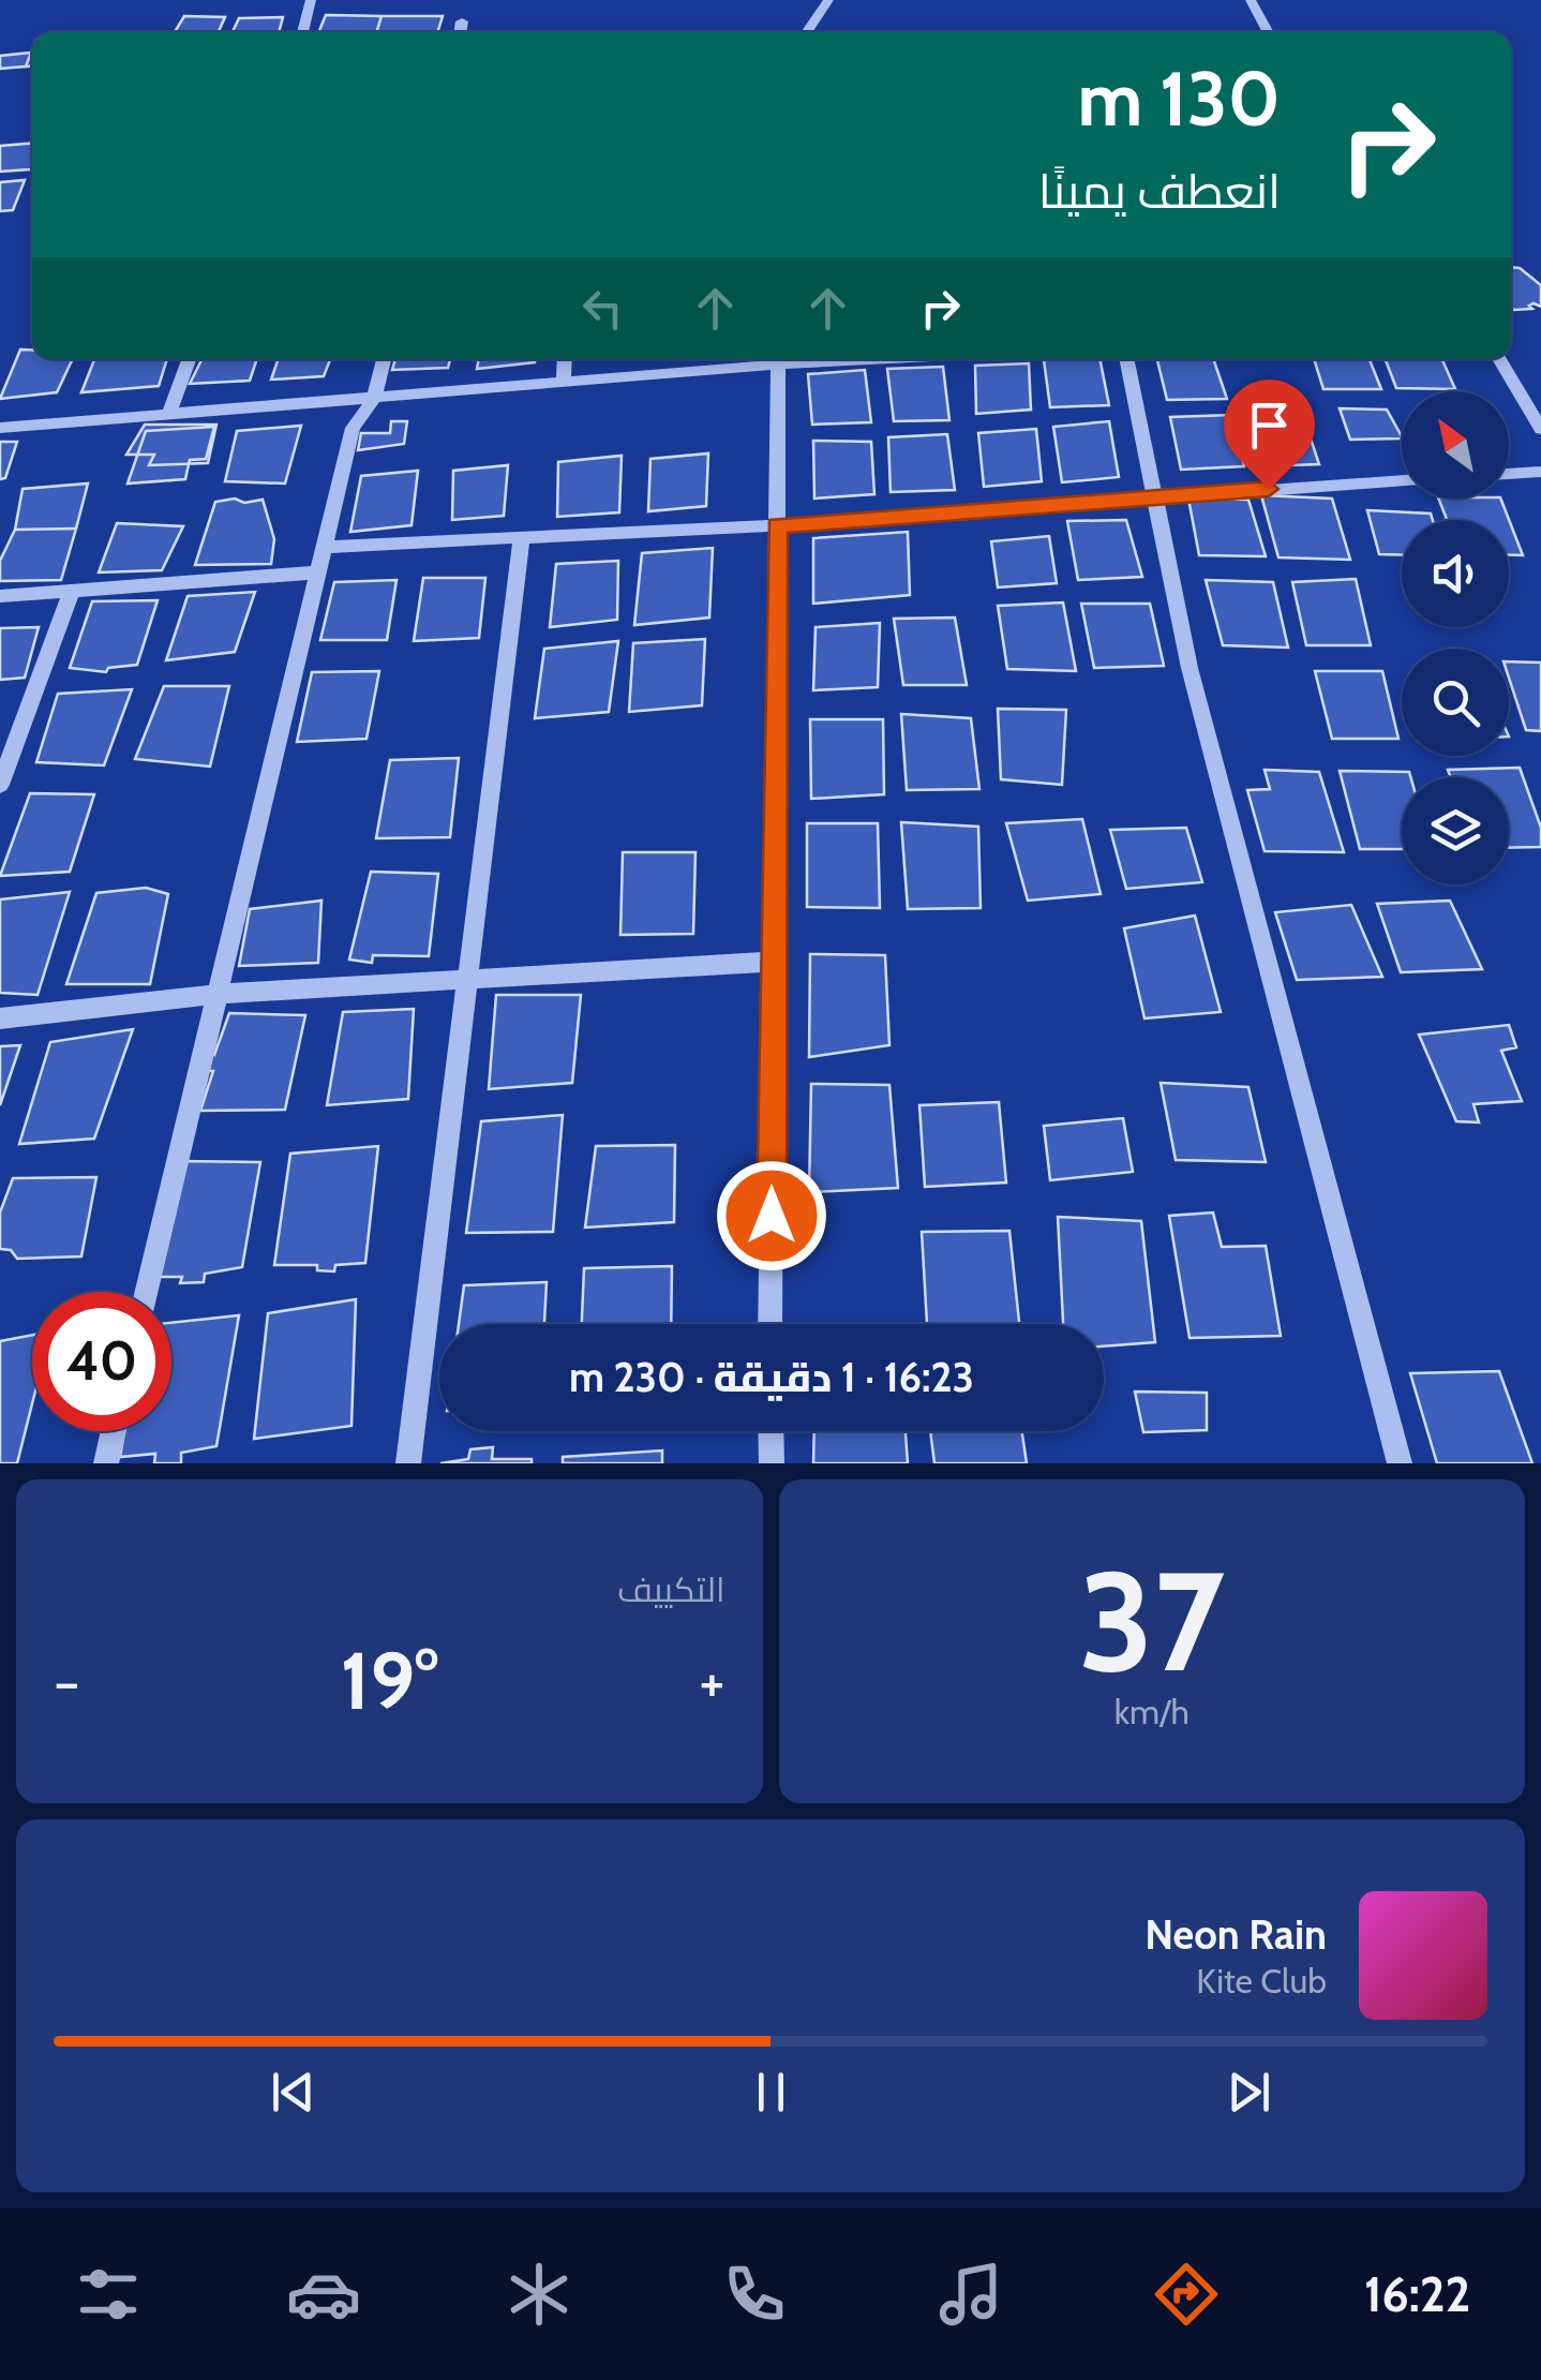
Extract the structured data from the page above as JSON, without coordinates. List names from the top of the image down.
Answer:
{
  "north": "top left",
  "page": {
    "turn": ["130 m", "انعطف يمينًا"],
    "limit": "40",
    "trip": "16:23 · 1 دقيقة · 230 m",
    "tile": [
      ["37", "km/h"],
      "التكييف"
    ],
    "heat": ["−", "19°", "+"],
    "song": ["Neon Rain", "Kite Club"],
    "tabs": "16:22"
  }
}
